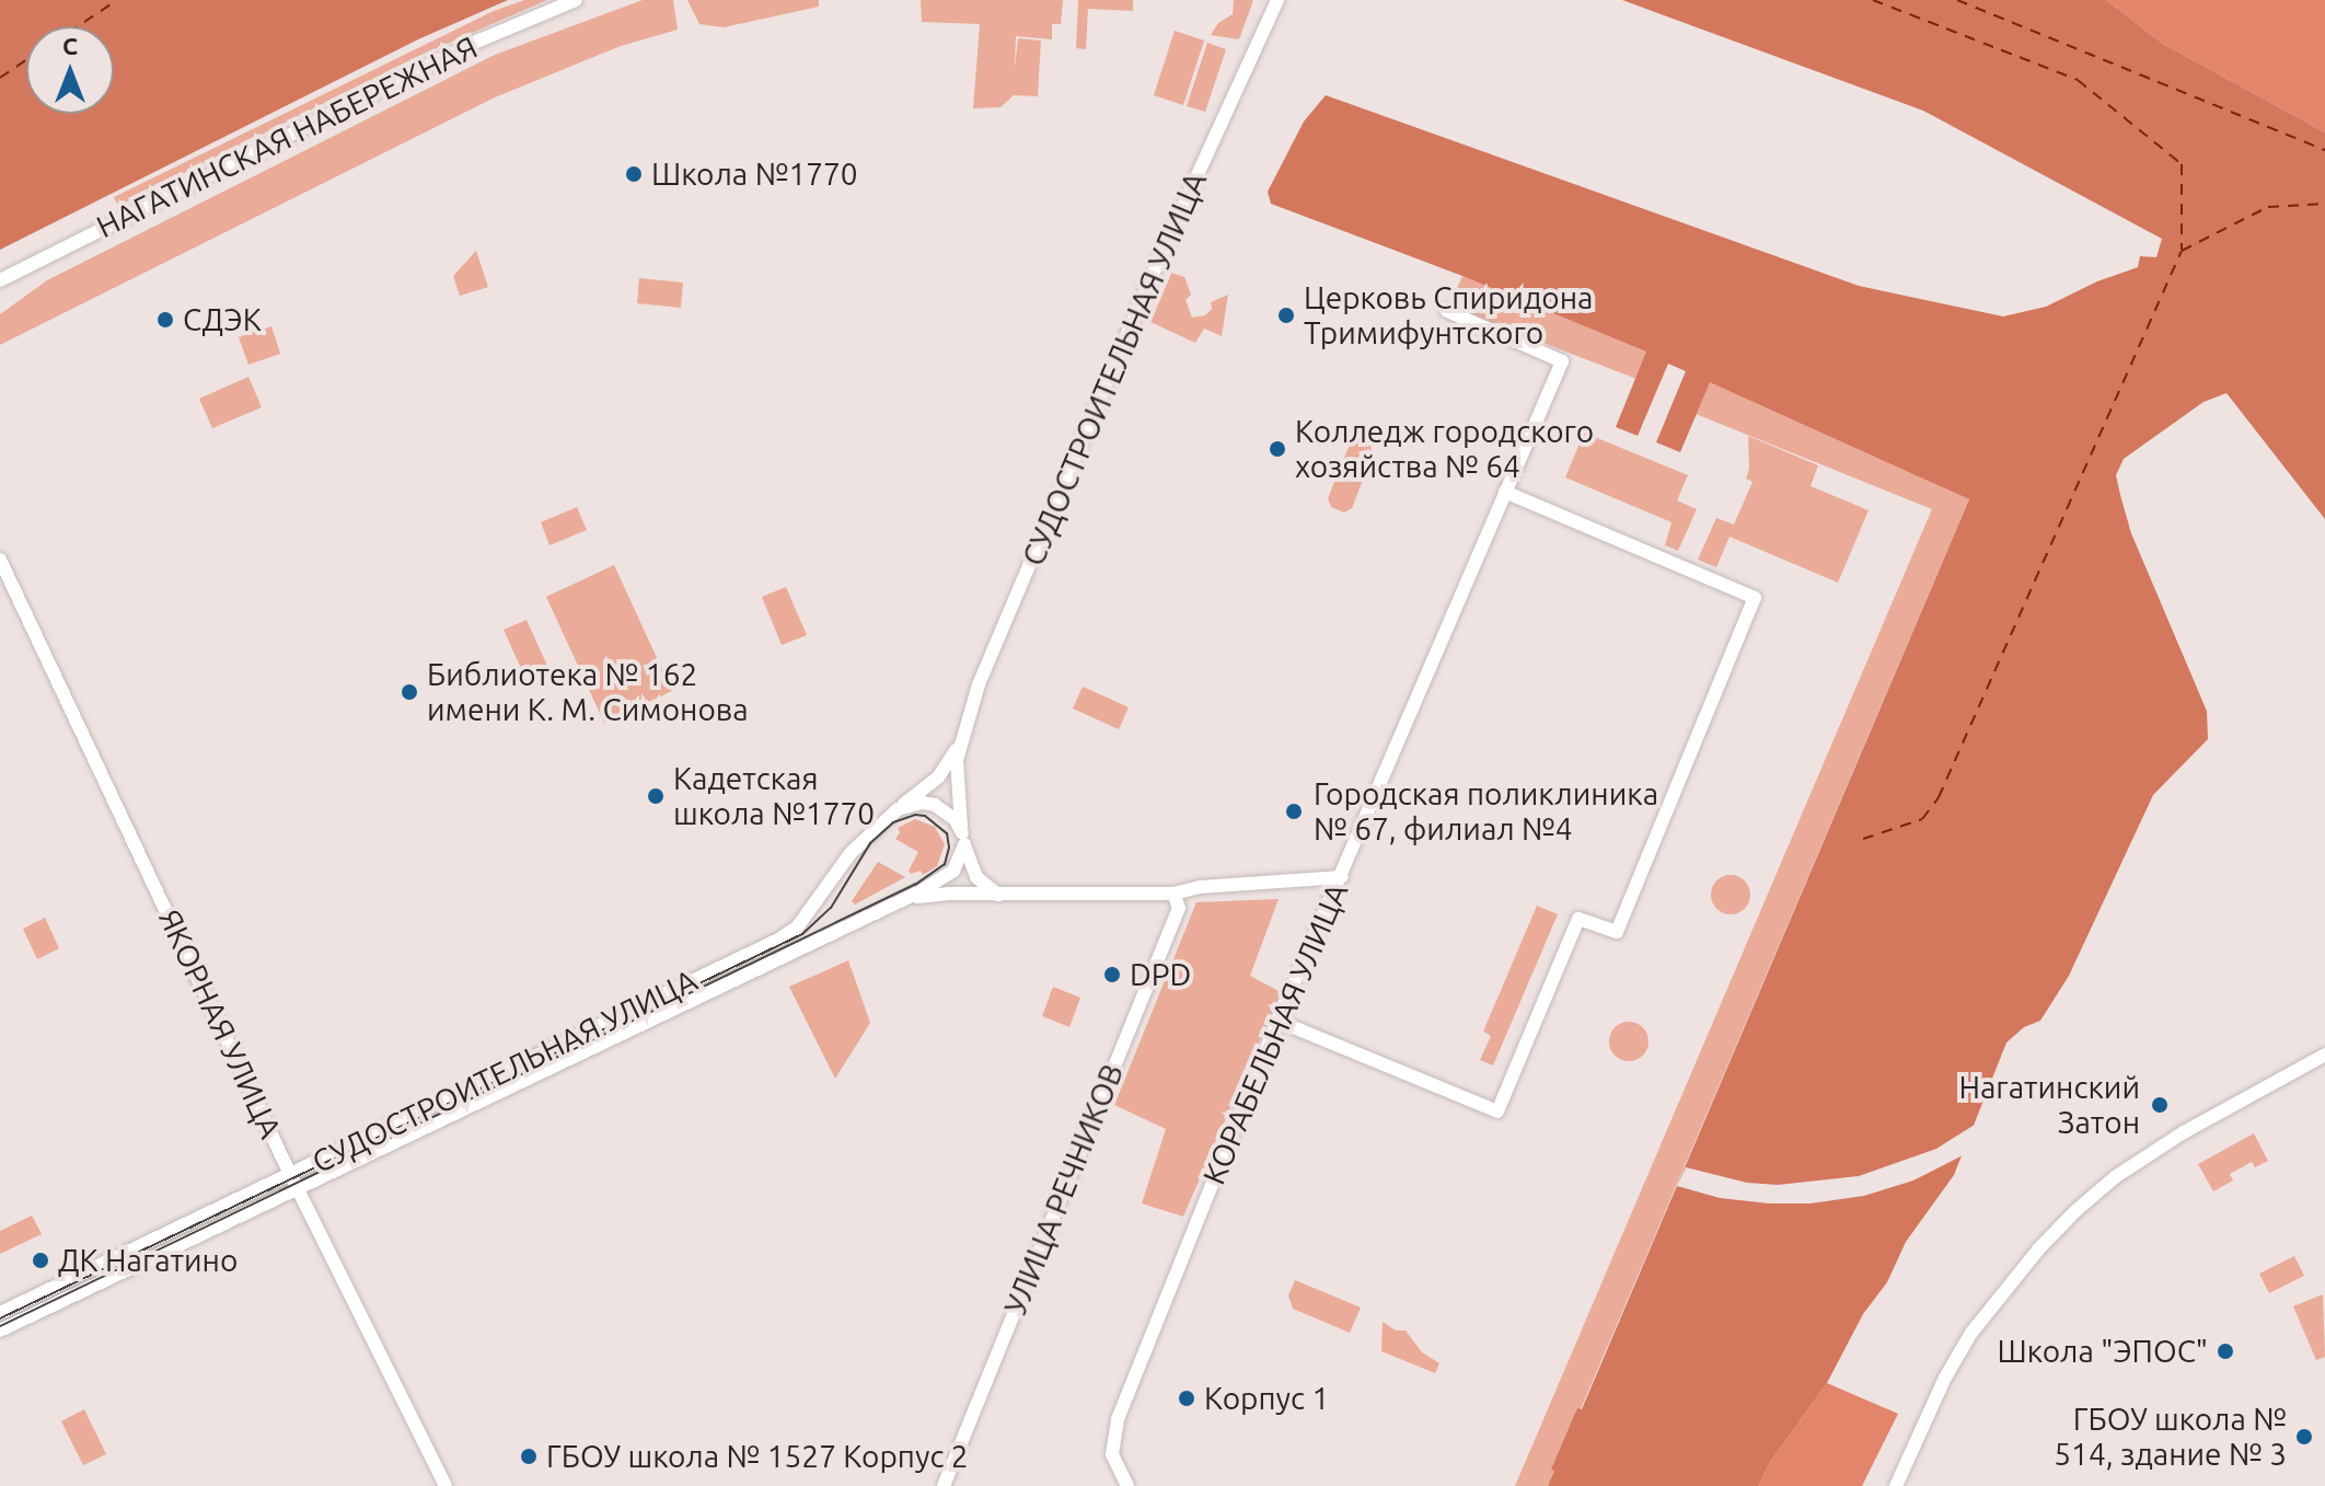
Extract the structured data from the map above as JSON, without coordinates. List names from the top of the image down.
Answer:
{
  "streets": {
    "street": [
      "НАГАТИНСКАЯ НАБЕРЕЖНАЯ",
      "СУДОСТРОИТЕЛЬНАЯ УЛИЦА",
      "ЯКОРНАЯ УЛИЦА",
      "КОРАБЕЛЬНАЯ УЛИЦА",
      "УЛИЦА РЕЧНИКОВ"
    ]
  },
  "crossings": [
    ["СУДОСТРОИТЕЛЬНАЯ УЛИЦА", "ЯКОРНАЯ УЛИЦА"]
  ],
  "places": [
    "Школа №1770",
    "Церковь Спиридона Тримифунтского",
    "СДЭК",
    "Колледж городского хозяйства № 64",
    "Библиотека № 162 имени К. М. Симонова",
    "Кадетская школа №1770",
    "Городская поликлиника № 67, филиал №4",
    "DPD",
    "Нагатинский Затон",
    "ДК Нагатино",
    "Школа \"ЭПОС\"",
    "Корпус 1",
    "ГБОУ школа № 514, здание № 3",
    "ГБОУ школа № 1527 Корпус 2"
  ],
  "north": "top"
}
